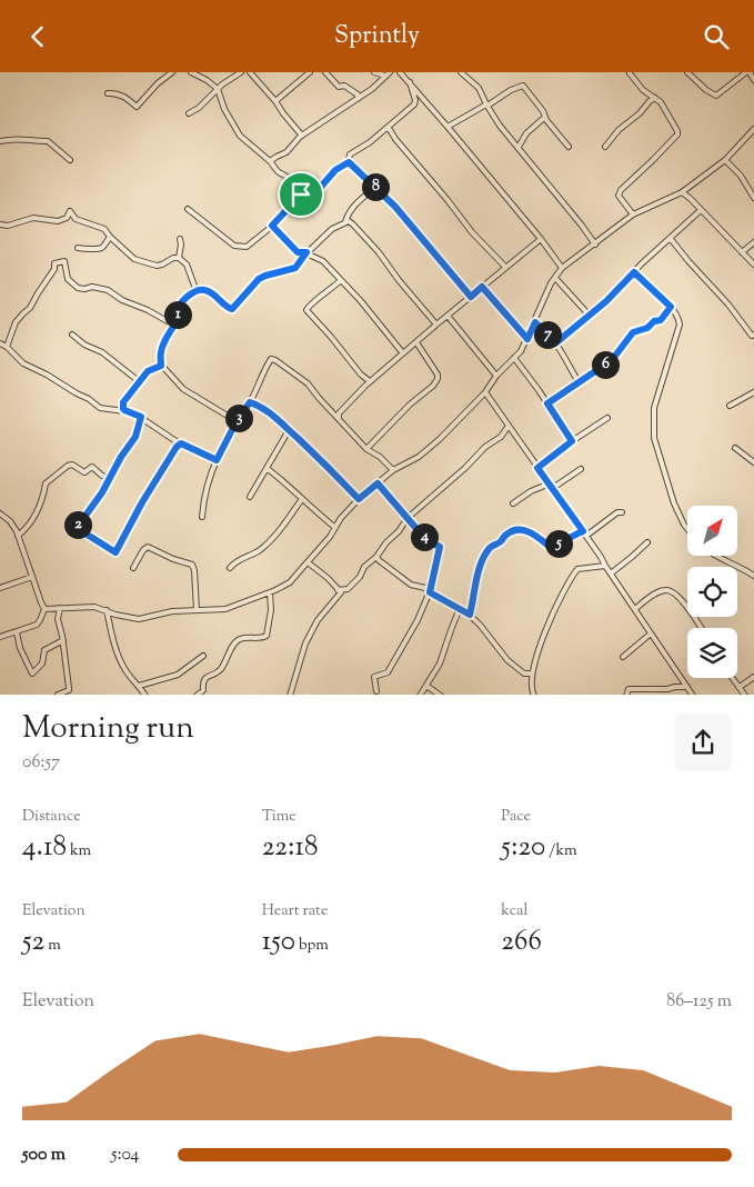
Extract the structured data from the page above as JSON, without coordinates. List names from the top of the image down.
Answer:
{
  "north": "top right",
  "page": {
    "header": "Sprintly",
    "pins": [
      "8",
      "1",
      "7",
      "6",
      "3",
      "2",
      "4",
      "5"
    ],
    "heading": ["Morning run", "06:57"],
    "stats": [
      ["Distance", "4.18 km"],
      ["Time", "22:18"],
      ["Pace", "5:20 /km"],
      ["Elevation", "52 m"],
      ["Heart rate", "150 bpm"],
      ["kcal", "266"]
    ],
    "chart": ["Elevation", "86–125 m"],
    "list": [
      {
        "name": "500 m",
        "note": "5:04"
      }
    ]
  }
}
